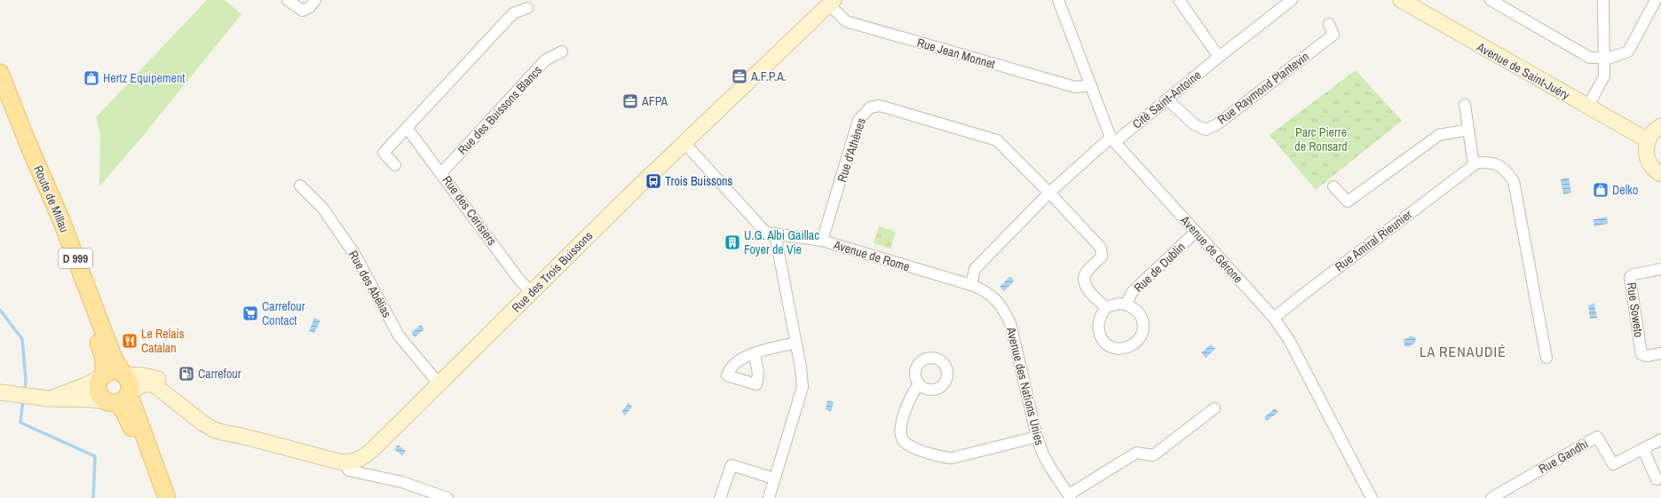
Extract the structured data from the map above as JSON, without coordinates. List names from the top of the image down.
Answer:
{
  "streets": {
    "main road": ["Route de Millau", "D 999"],
    "street": [
      "Rue Jean Monnet",
      "Avenue de Saint-Juéry",
      "Rue Raymond Plantevin",
      "Cité Saint-Antoine",
      "Rue des Buissons Blancs",
      "Rue d'Athènes",
      "Rue des Cerisiers",
      "Rue Amiral Rieunier",
      "Avenue de Gérone",
      "Avenue de Rome",
      "Rue de Dublin",
      "Rue des Trois Buissons",
      "Rue des Abélias",
      "Rue Soweto",
      "Avenue des Nations Unies",
      "Rue Gandhi"
    ]
  },
  "crossings": [
    ["Rue Jean Monnet", "Avenue de Gérone"],
    ["Rue Jean Monnet", "Rue des Trois Buissons"],
    ["Rue Raymond Plantevin", "Cité Saint-Antoine"],
    ["Cité Saint-Antoine", "Rue d'Athènes"],
    ["Cité Saint-Antoine", "Avenue de Gérone"],
    ["Cité Saint-Antoine", "Avenue de Rome"],
    ["Cité Saint-Antoine", "Avenue des Nations Unies"],
    ["Rue des Buissons Blancs", "Rue des Cerisiers"],
    ["Rue d'Athènes", "Avenue de Rome"],
    ["Rue des Cerisiers", "Rue des Trois Buissons"],
    ["Rue Amiral Rieunier", "Avenue de Gérone"],
    ["Avenue de Gérone", "Rue de Dublin"],
    ["Avenue de Rome", "Rue des Trois Buissons"],
    ["Avenue de Rome", "Avenue des Nations Unies"],
    ["Rue des Trois Buissons", "Rue des Abélias"]
  ],
  "districts": ["LA RENAUDIÉ"],
  "parks": ["Parc Pierre de Ronsard"],
  "places": {
    "office": ["A.F.P.A.", "AFPA"],
    "shop": ["Hertz Equipement", "Delko"],
    "bus stop": ["Trois Buissons"],
    "building": ["U.G. Albi Gaillac Foyer de Vie"],
    "supermarket": ["Carrefour Contact"],
    "restaurant": ["Le Relais Catalan"],
    "fuel station": ["Carrefour"]
  }
}
